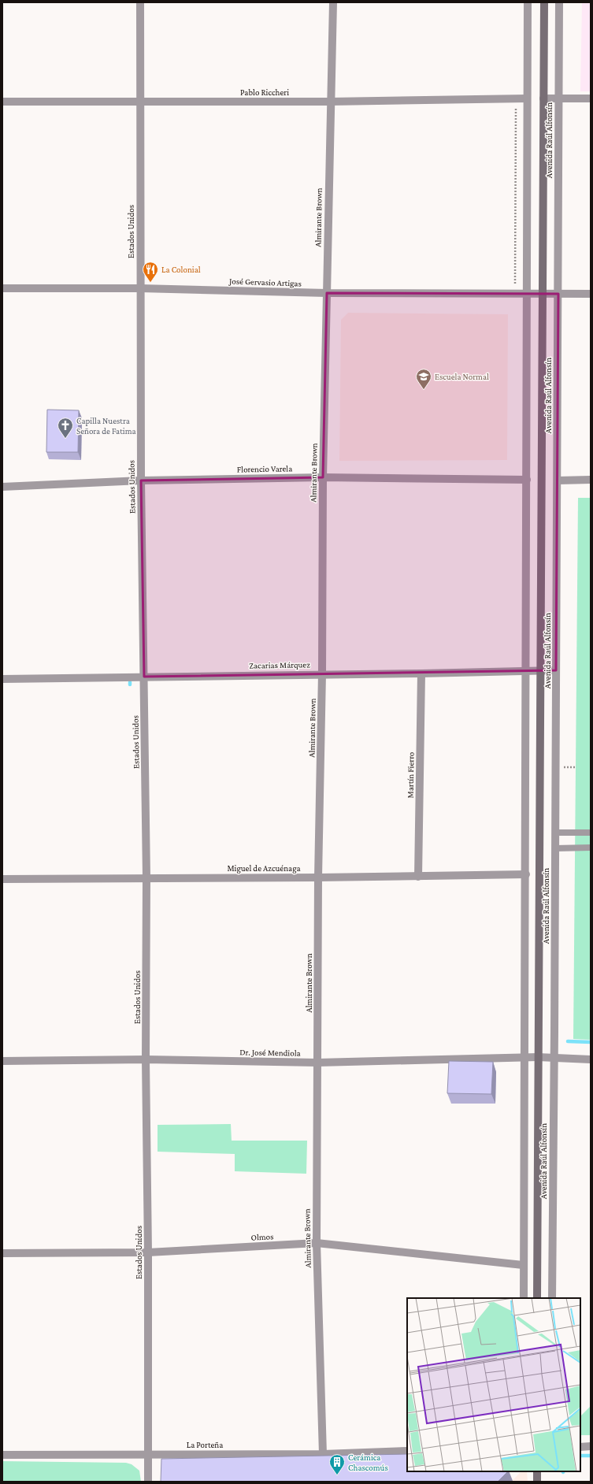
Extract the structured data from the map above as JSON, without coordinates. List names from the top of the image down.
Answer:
{
  "streets": {
    "main road": ["Avenida Raúl Alfonsín"],
    "street": [
      "Pablo Riccheri",
      "Almirante Brown",
      "Estados Unidos",
      "José Gervasio Artigas",
      "Florencio Varela",
      "Zacarias Márquez",
      "Martín Fierro",
      "Miguel de Azcuénaga",
      "Dr. José Mendiola",
      "Olmos",
      "La Porteña"
    ]
  },
  "crossings": [
    ["Pablo Riccheri", "Almirante Brown"],
    ["Pablo Riccheri", "Estados Unidos"],
    ["Avenida Raúl Alfonsín", "José Gervasio Artigas"],
    ["Avenida Raúl Alfonsín", "Zacarias Márquez"],
    ["Avenida Raúl Alfonsín", "Dr. José Mendiola"],
    ["Almirante Brown", "José Gervasio Artigas"],
    ["Almirante Brown", "Florencio Varela"],
    ["Almirante Brown", "Zacarias Márquez"],
    ["Almirante Brown", "Miguel de Azcuénaga"],
    ["Almirante Brown", "Dr. José Mendiola"],
    ["Almirante Brown", "Olmos"],
    ["Almirante Brown", "La Porteña"],
    ["Estados Unidos", "José Gervasio Artigas"],
    ["Estados Unidos", "Florencio Varela"],
    ["Estados Unidos", "Zacarias Márquez"],
    ["Estados Unidos", "Miguel de Azcuénaga"],
    ["Estados Unidos", "Dr. José Mendiola"],
    ["Estados Unidos", "Olmos"],
    ["Estados Unidos", "La Porteña"],
    ["Zacarias Márquez", "Martín Fierro"],
    ["Martín Fierro", "Miguel de Azcuénaga"]
  ],
  "places": {
    "restaurant": ["La Colonial"],
    "school or university": ["Escuela Normal"],
    "church": ["Capilla Nuestra Señora de Fatima"],
    "building": ["Cerámica Chascomús"]
  }
}
